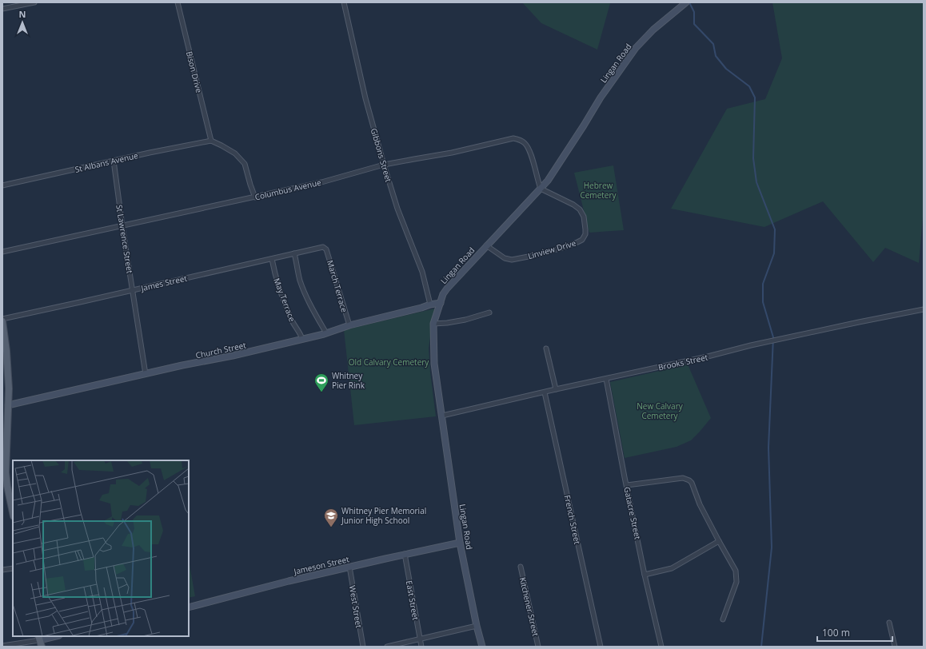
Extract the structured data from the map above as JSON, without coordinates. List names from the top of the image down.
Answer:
{
  "streets": {
    "street": [
      "Lingan Road",
      "Bison Drive",
      "Gibbons Street",
      "St Albans Avenue",
      "Columbus Avenue",
      "St Lawrence Street",
      "Linview Drive",
      "James Street",
      "March Terrace",
      "May Terrace",
      "Church Street",
      "Brooks Street",
      "Gatacre Street",
      "French Street",
      "Jameson Street",
      "East Street",
      "West Street",
      "Kitchener Street"
    ]
  },
  "crossings": [
    ["Lingan Road", "Columbus Avenue"],
    ["Lingan Road", "Linview Drive"],
    ["Lingan Road", "Church Street"],
    ["Lingan Road", "Brooks Street"],
    ["Lingan Road", "Jameson Street"],
    ["Bison Drive", "St Albans Avenue"],
    ["Gibbons Street", "Columbus Avenue"],
    ["Gibbons Street", "Church Street"],
    ["St Albans Avenue", "St Lawrence Street"],
    ["Columbus Avenue", "St Lawrence Street"],
    ["Columbus Avenue", "Linview Drive"],
    ["St Lawrence Street", "James Street"],
    ["St Lawrence Street", "Church Street"],
    ["James Street", "March Terrace"],
    ["James Street", "May Terrace"],
    ["March Terrace", "Church Street"],
    ["May Terrace", "Church Street"],
    ["Brooks Street", "Gatacre Street"],
    ["Brooks Street", "French Street"],
    ["Jameson Street", "East Street"],
    ["Jameson Street", "West Street"]
  ],
  "parks": ["Hebrew Cemetery", "Old Calvary Cemetery", "New Calvary Cemetery"],
  "places": {
    "sports": ["Whitney Pier Rink"],
    "school or university": ["Whitney Pier Memorial Junior High School"]
  },
  "scale_bar": "100 m",
  "north": "top"
}
